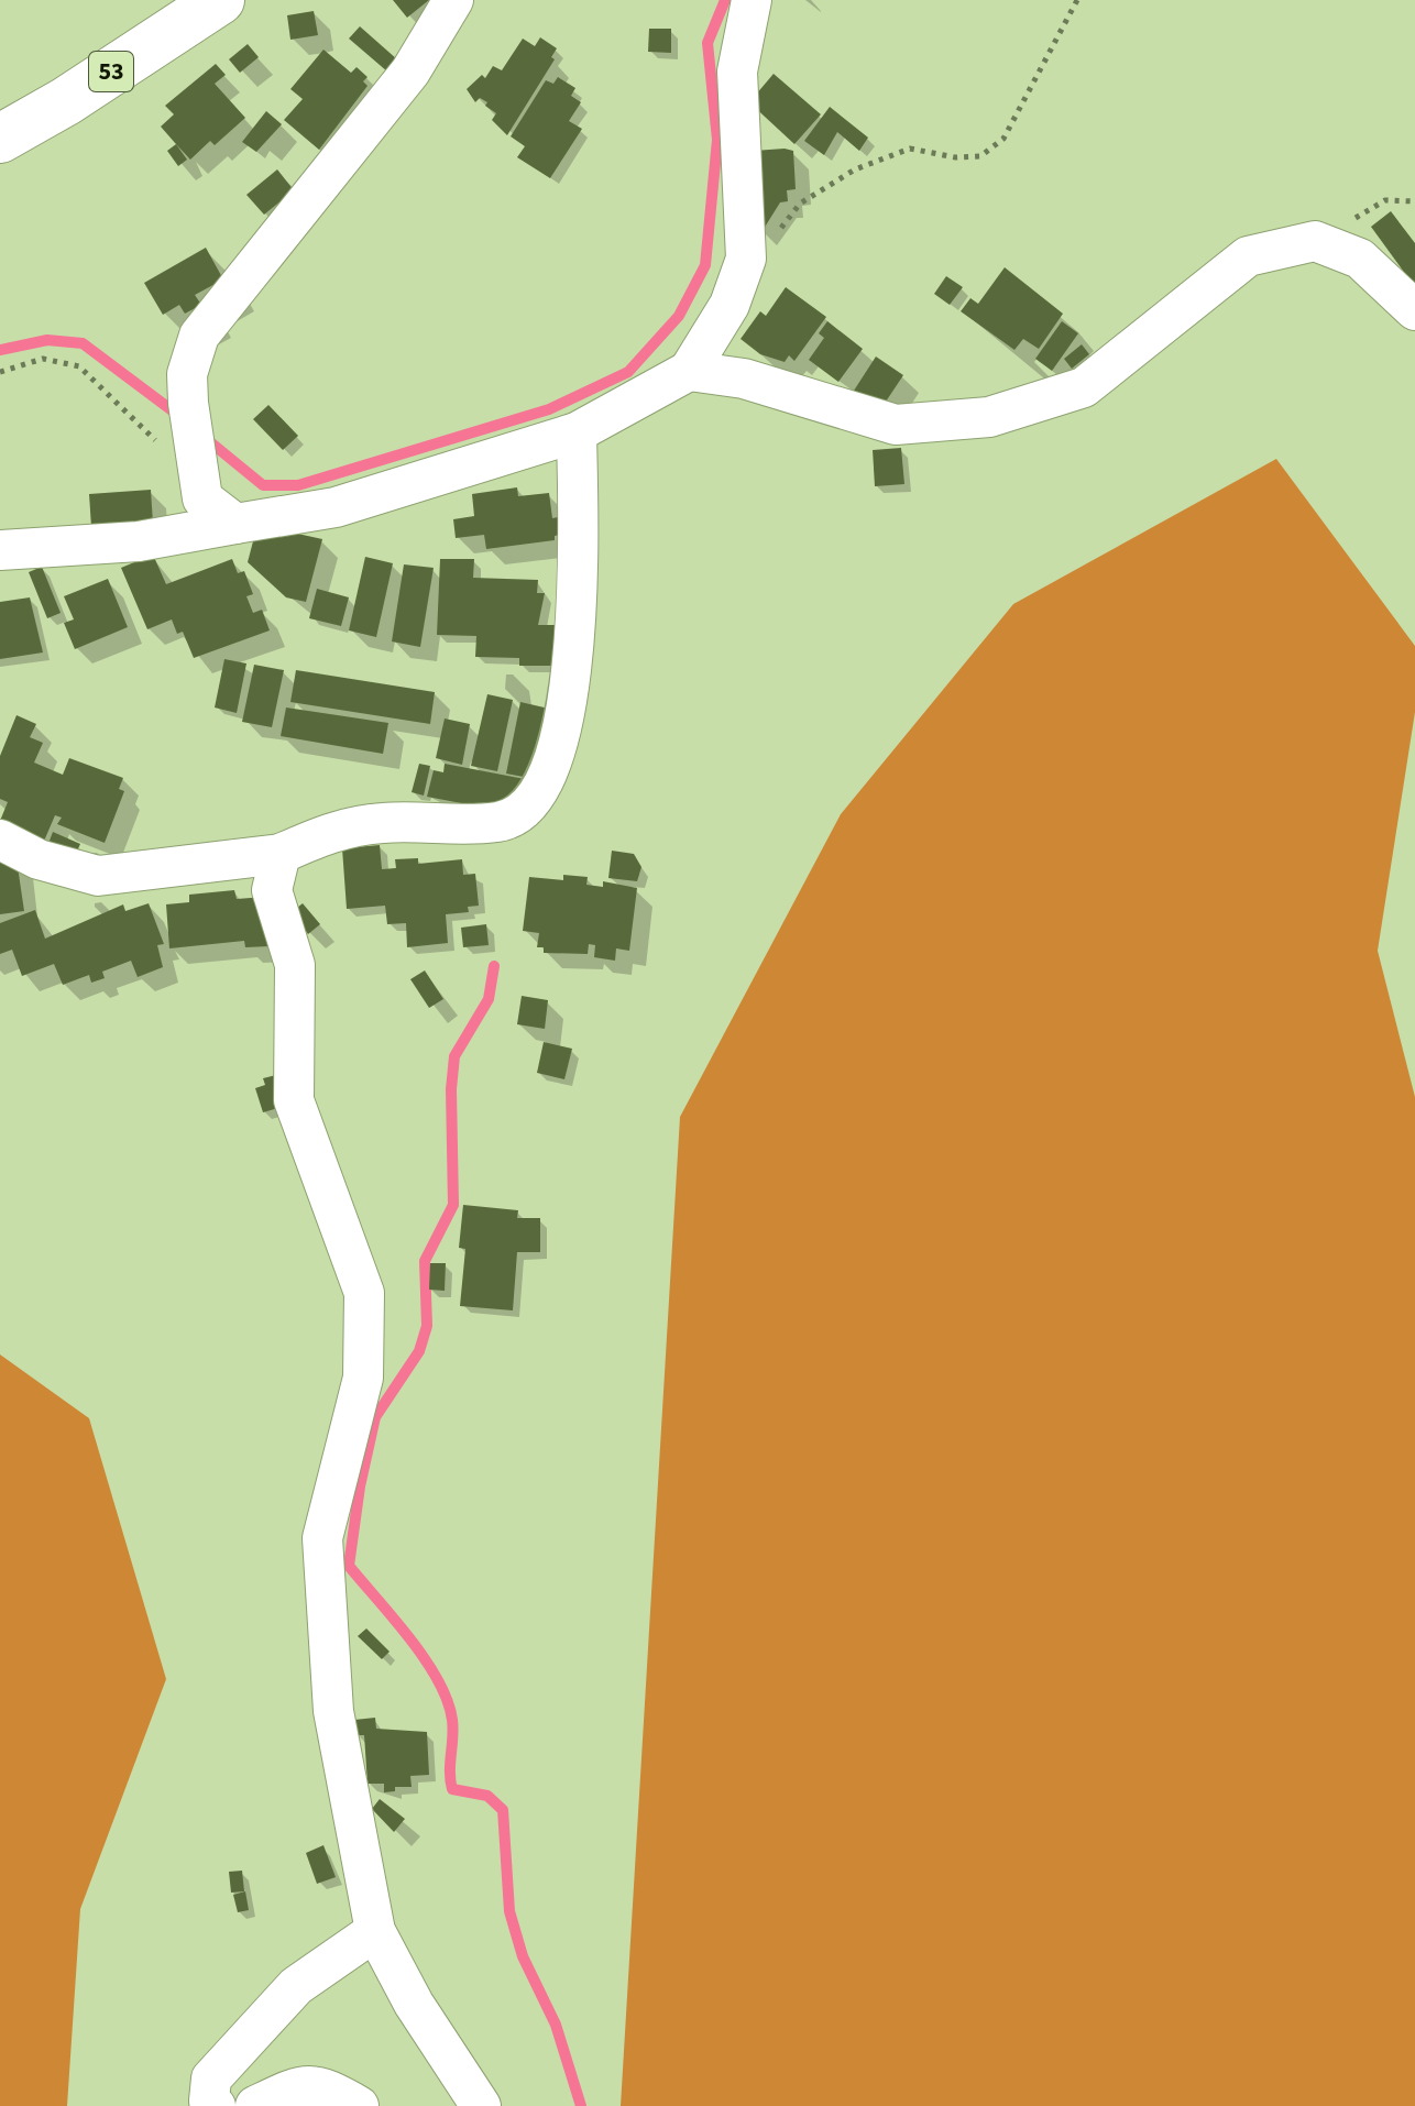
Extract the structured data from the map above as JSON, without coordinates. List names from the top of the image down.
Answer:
{
  "streets": {
    "highway": ["53"]
  }
}
